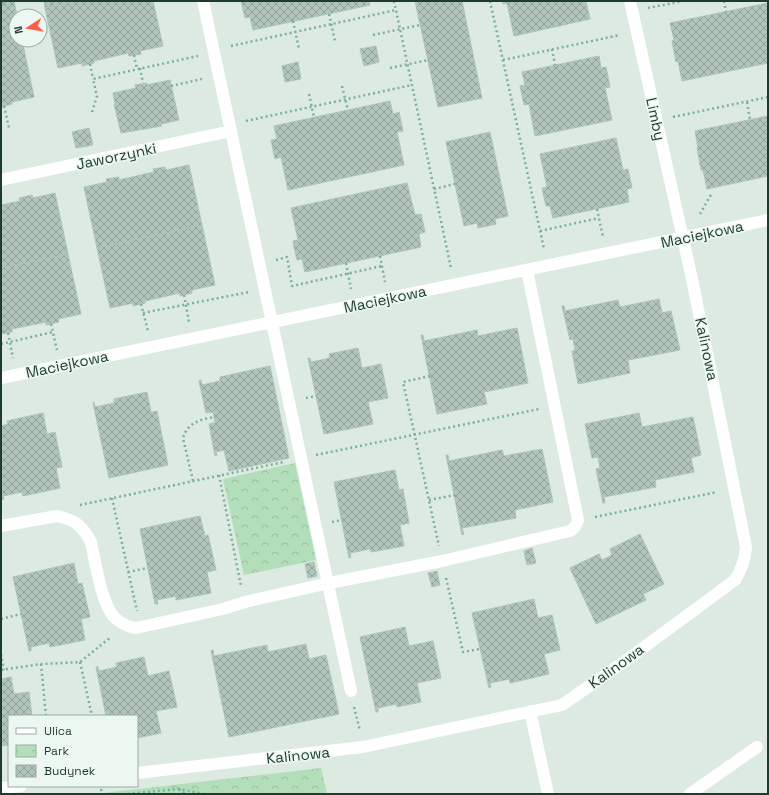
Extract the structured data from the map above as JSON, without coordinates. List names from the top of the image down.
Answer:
{
  "streets": {
    "street": [
      "Limby",
      "Jaworzynki",
      "Maciejkowa",
      "Kalinowa"
    ]
  },
  "crossings": [
    ["Limby", "Maciejkowa"],
    ["Limby", "Kalinowa"],
    ["Maciejkowa", "Kalinowa"]
  ],
  "legend": ["Ulica", "Park", "Budynek"],
  "north": "left"
}
